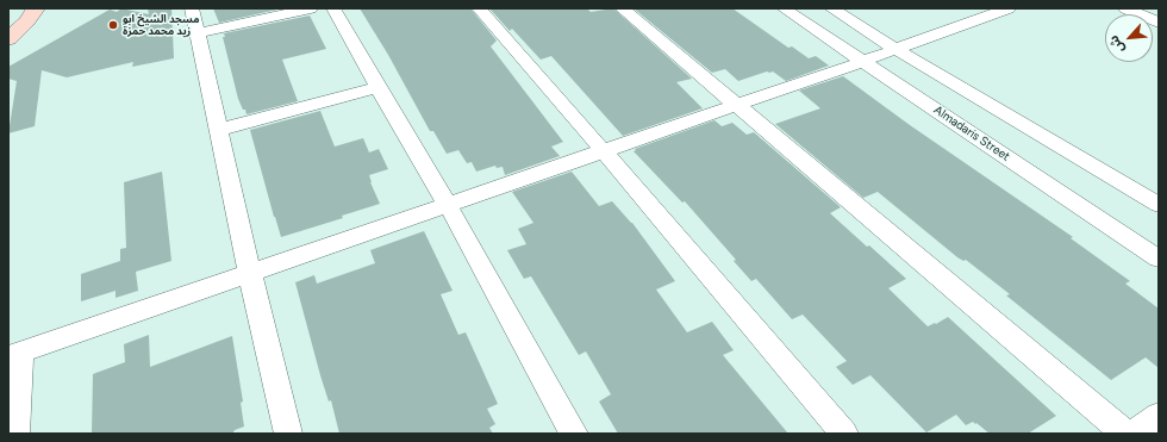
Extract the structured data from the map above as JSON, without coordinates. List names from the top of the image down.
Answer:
{
  "streets": {
    "street": ["Almadaris Street"]
  },
  "places": ["مسجد الشيخ ابو زيد محمد حمزة"],
  "north": "bottom left"
}
